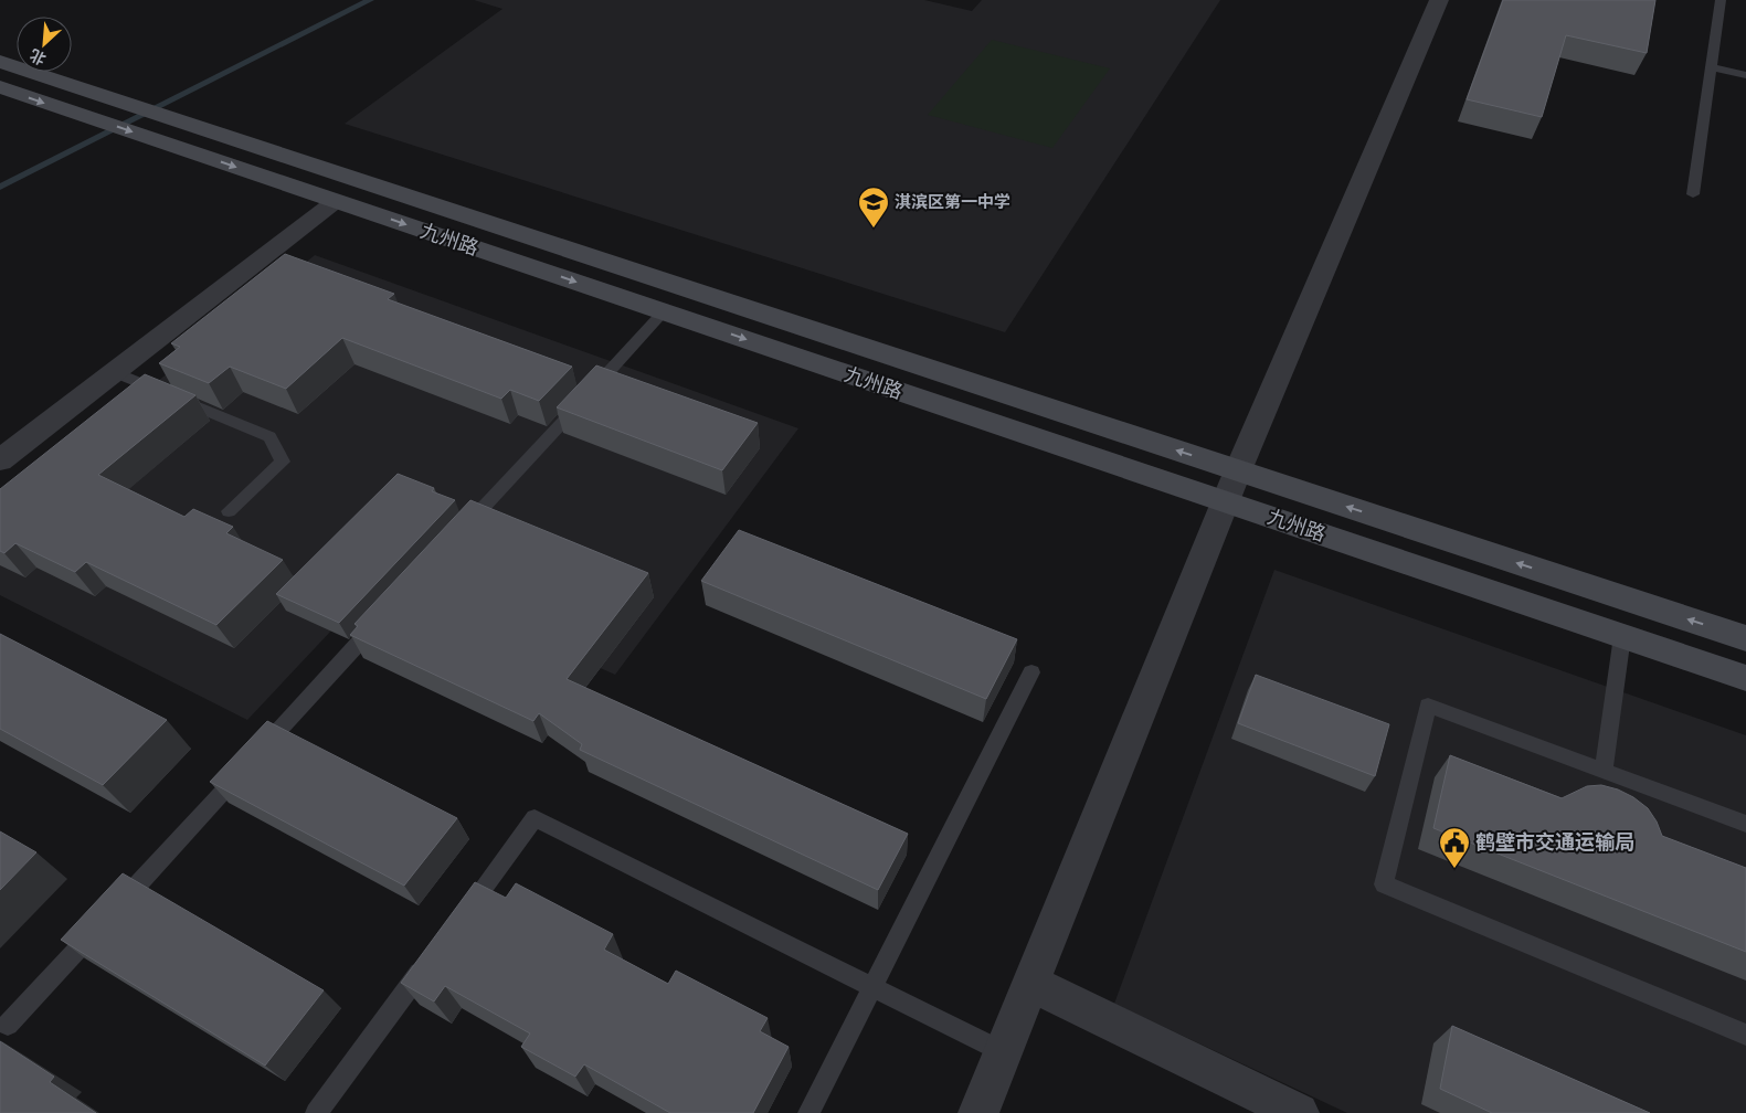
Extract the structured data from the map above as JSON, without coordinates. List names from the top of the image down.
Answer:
{
  "streets": {
    "street": ["九州路"]
  },
  "places": {
    "school or university": ["淇滨区第一中学"],
    "public building": ["鹤壁市交通运输局"]
  },
  "north": "bottom left"
}
